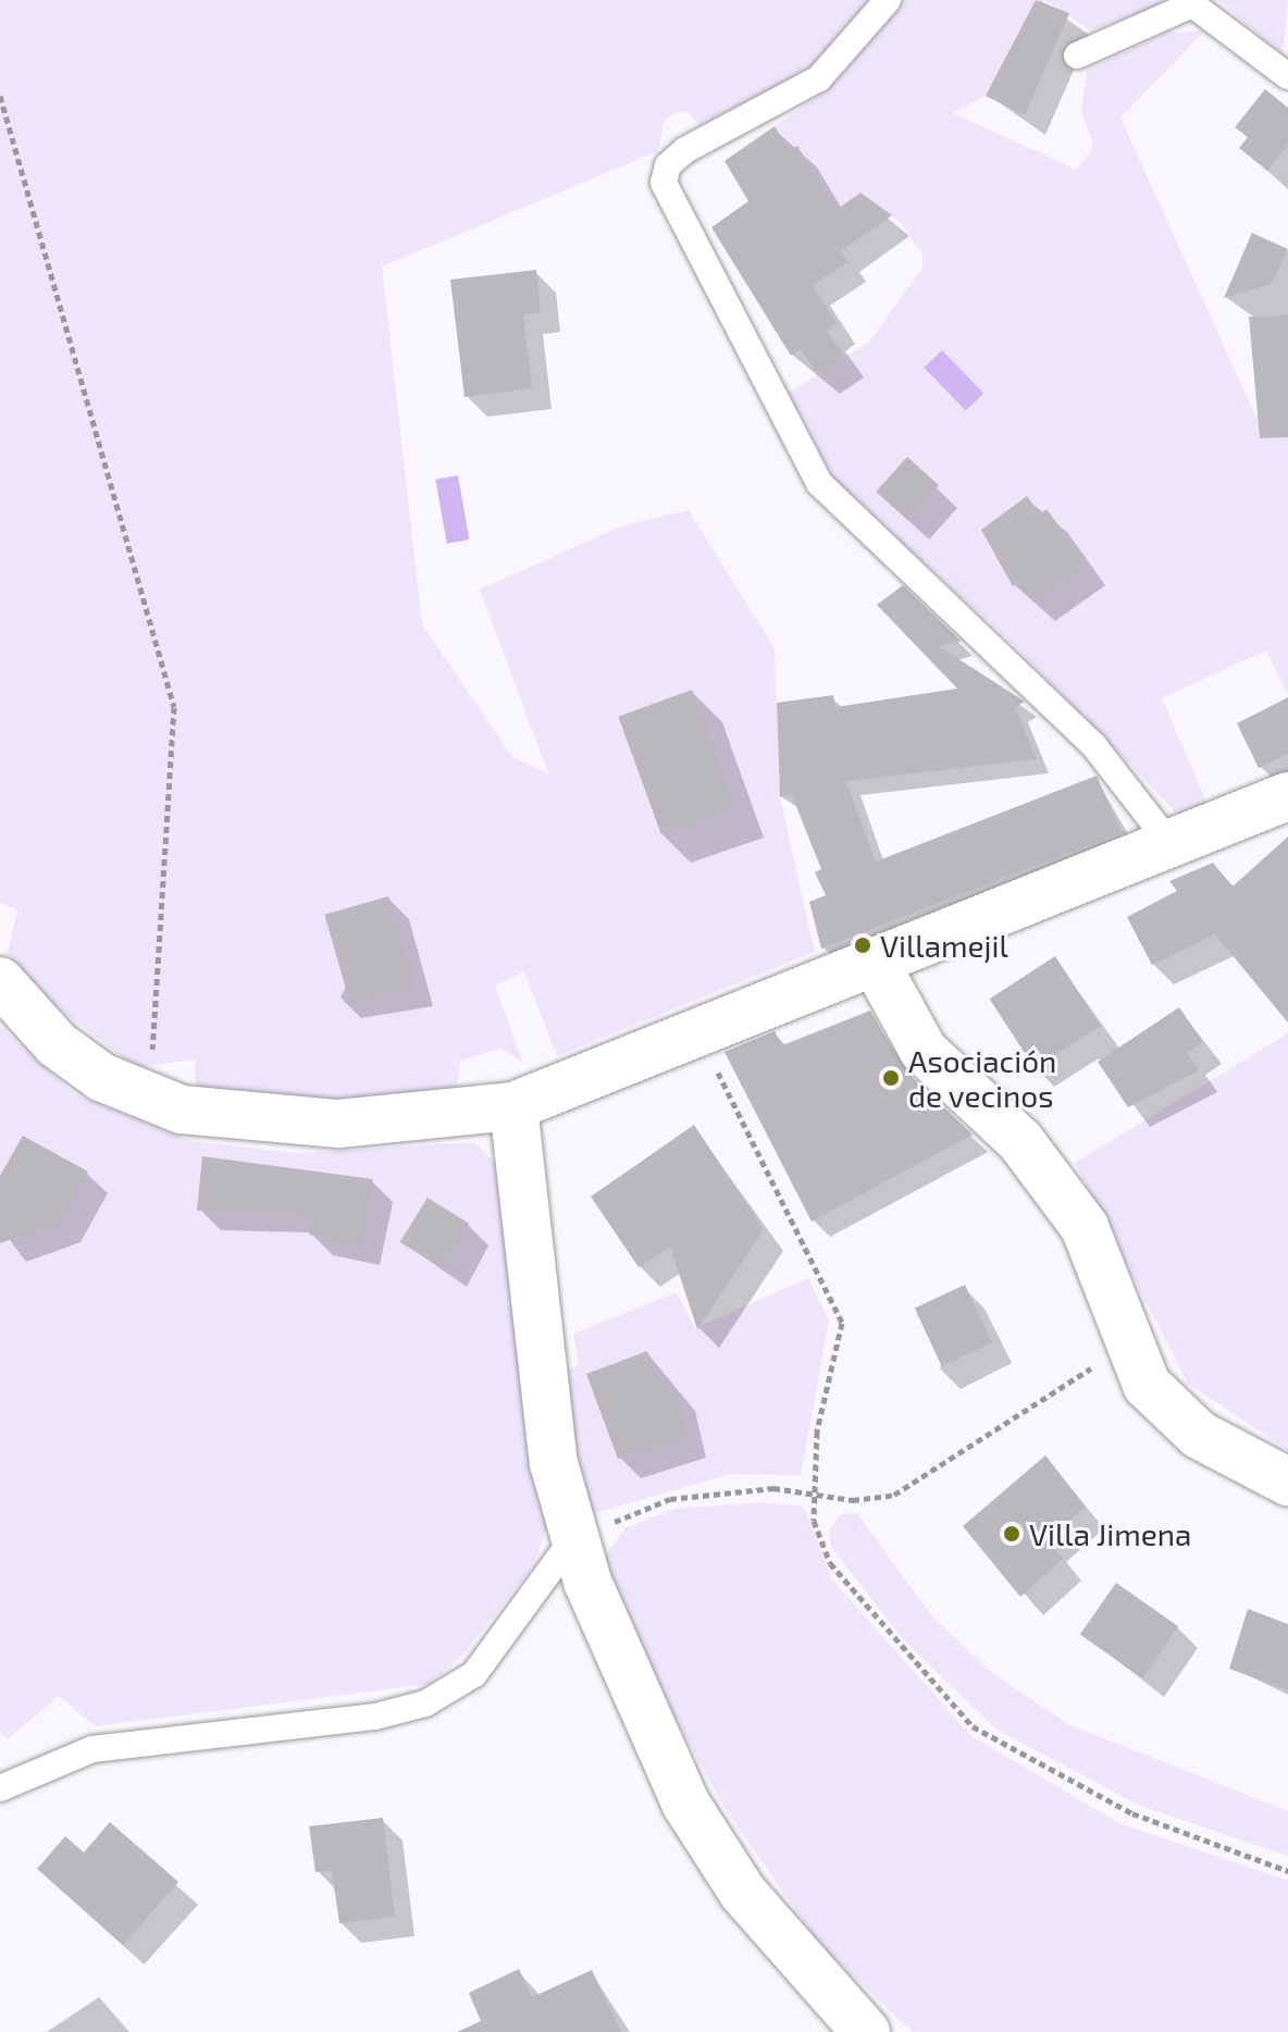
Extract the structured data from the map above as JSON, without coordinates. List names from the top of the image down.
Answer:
{
  "places": ["Villamejil", "Asociación de vecinos", "Villa Jimena"]
}
